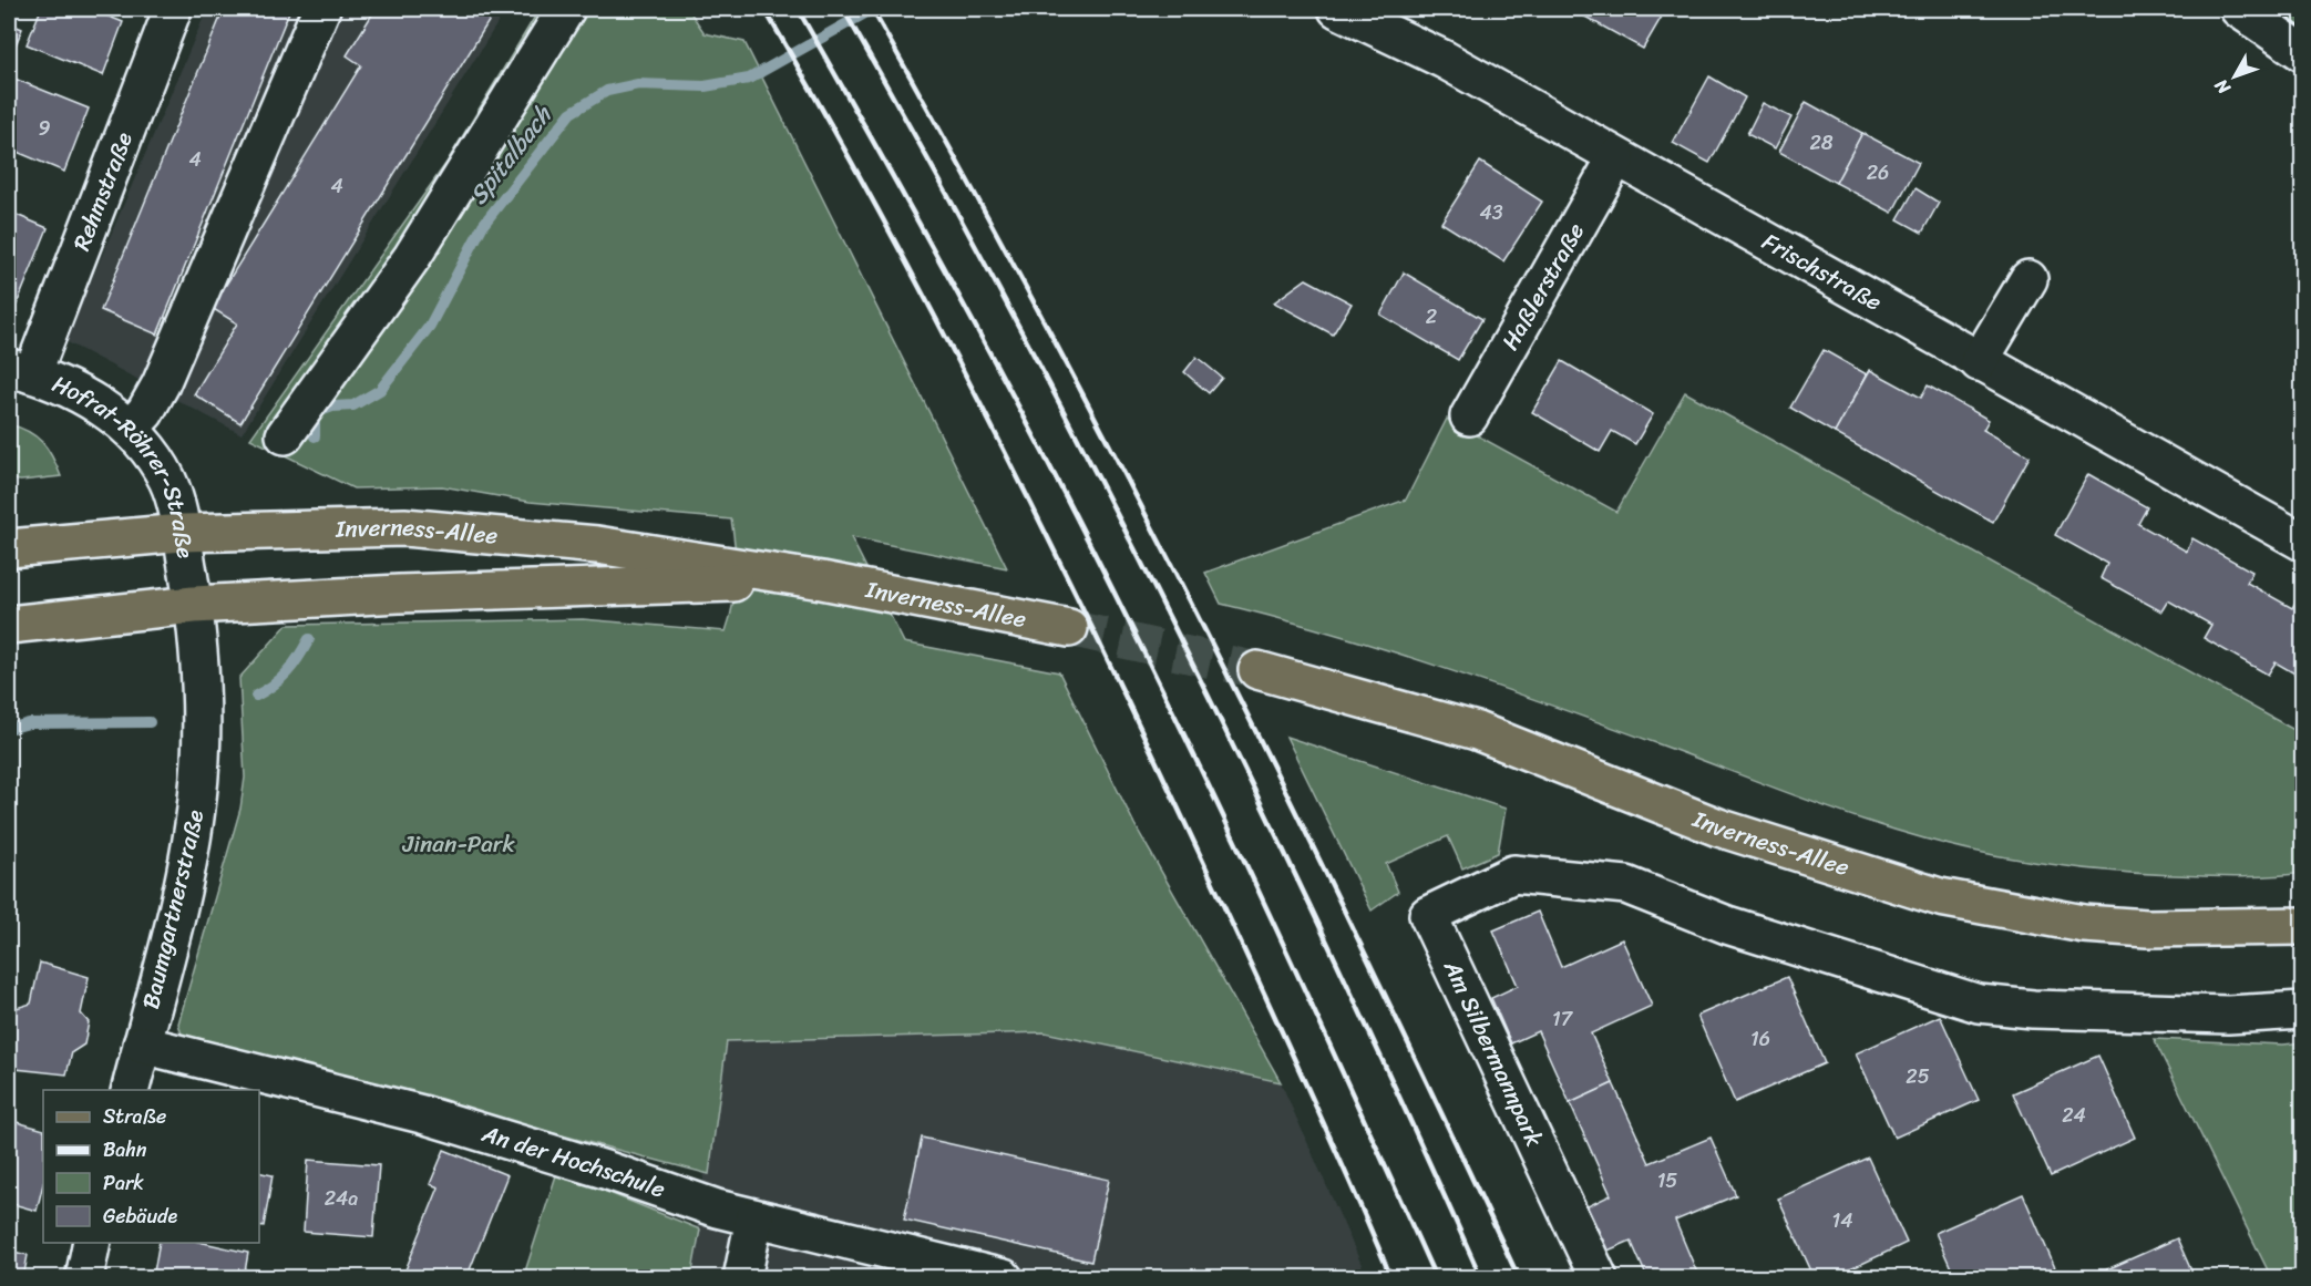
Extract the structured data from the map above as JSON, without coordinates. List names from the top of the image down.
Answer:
{
  "streets": {
    "main road": ["Inverness-Allee"],
    "street": [
      "Rehmstraße",
      "Frischstraße",
      "Haßlerstraße",
      "Hofrat-Röhrer-Straße",
      "Baumgartnerstraße",
      "Am Silbermannpark",
      "An der Hochschule"
    ]
  },
  "crossings": [
    ["Rehmstraße", "Hofrat-Röhrer-Straße"],
    ["Frischstraße", "Haßlerstraße"],
    ["Hofrat-Röhrer-Straße", "Inverness-Allee"],
    ["Hofrat-Röhrer-Straße", "Baumgartnerstraße"],
    ["Inverness-Allee", "Baumgartnerstraße"],
    ["Baumgartnerstraße", "An der Hochschule"]
  ],
  "water": ["Spitalbach"],
  "parks": ["Jinan-Park"],
  "house_numbers": [
    "9",
    "28",
    "4",
    "26",
    "4",
    "43",
    "2",
    "17",
    "16",
    "25",
    "24",
    "15",
    "24a",
    "14"
  ],
  "legend": [
    "Straße",
    "Bahn",
    "Park",
    "Gebäude"
  ],
  "north": "bottom left"
}
